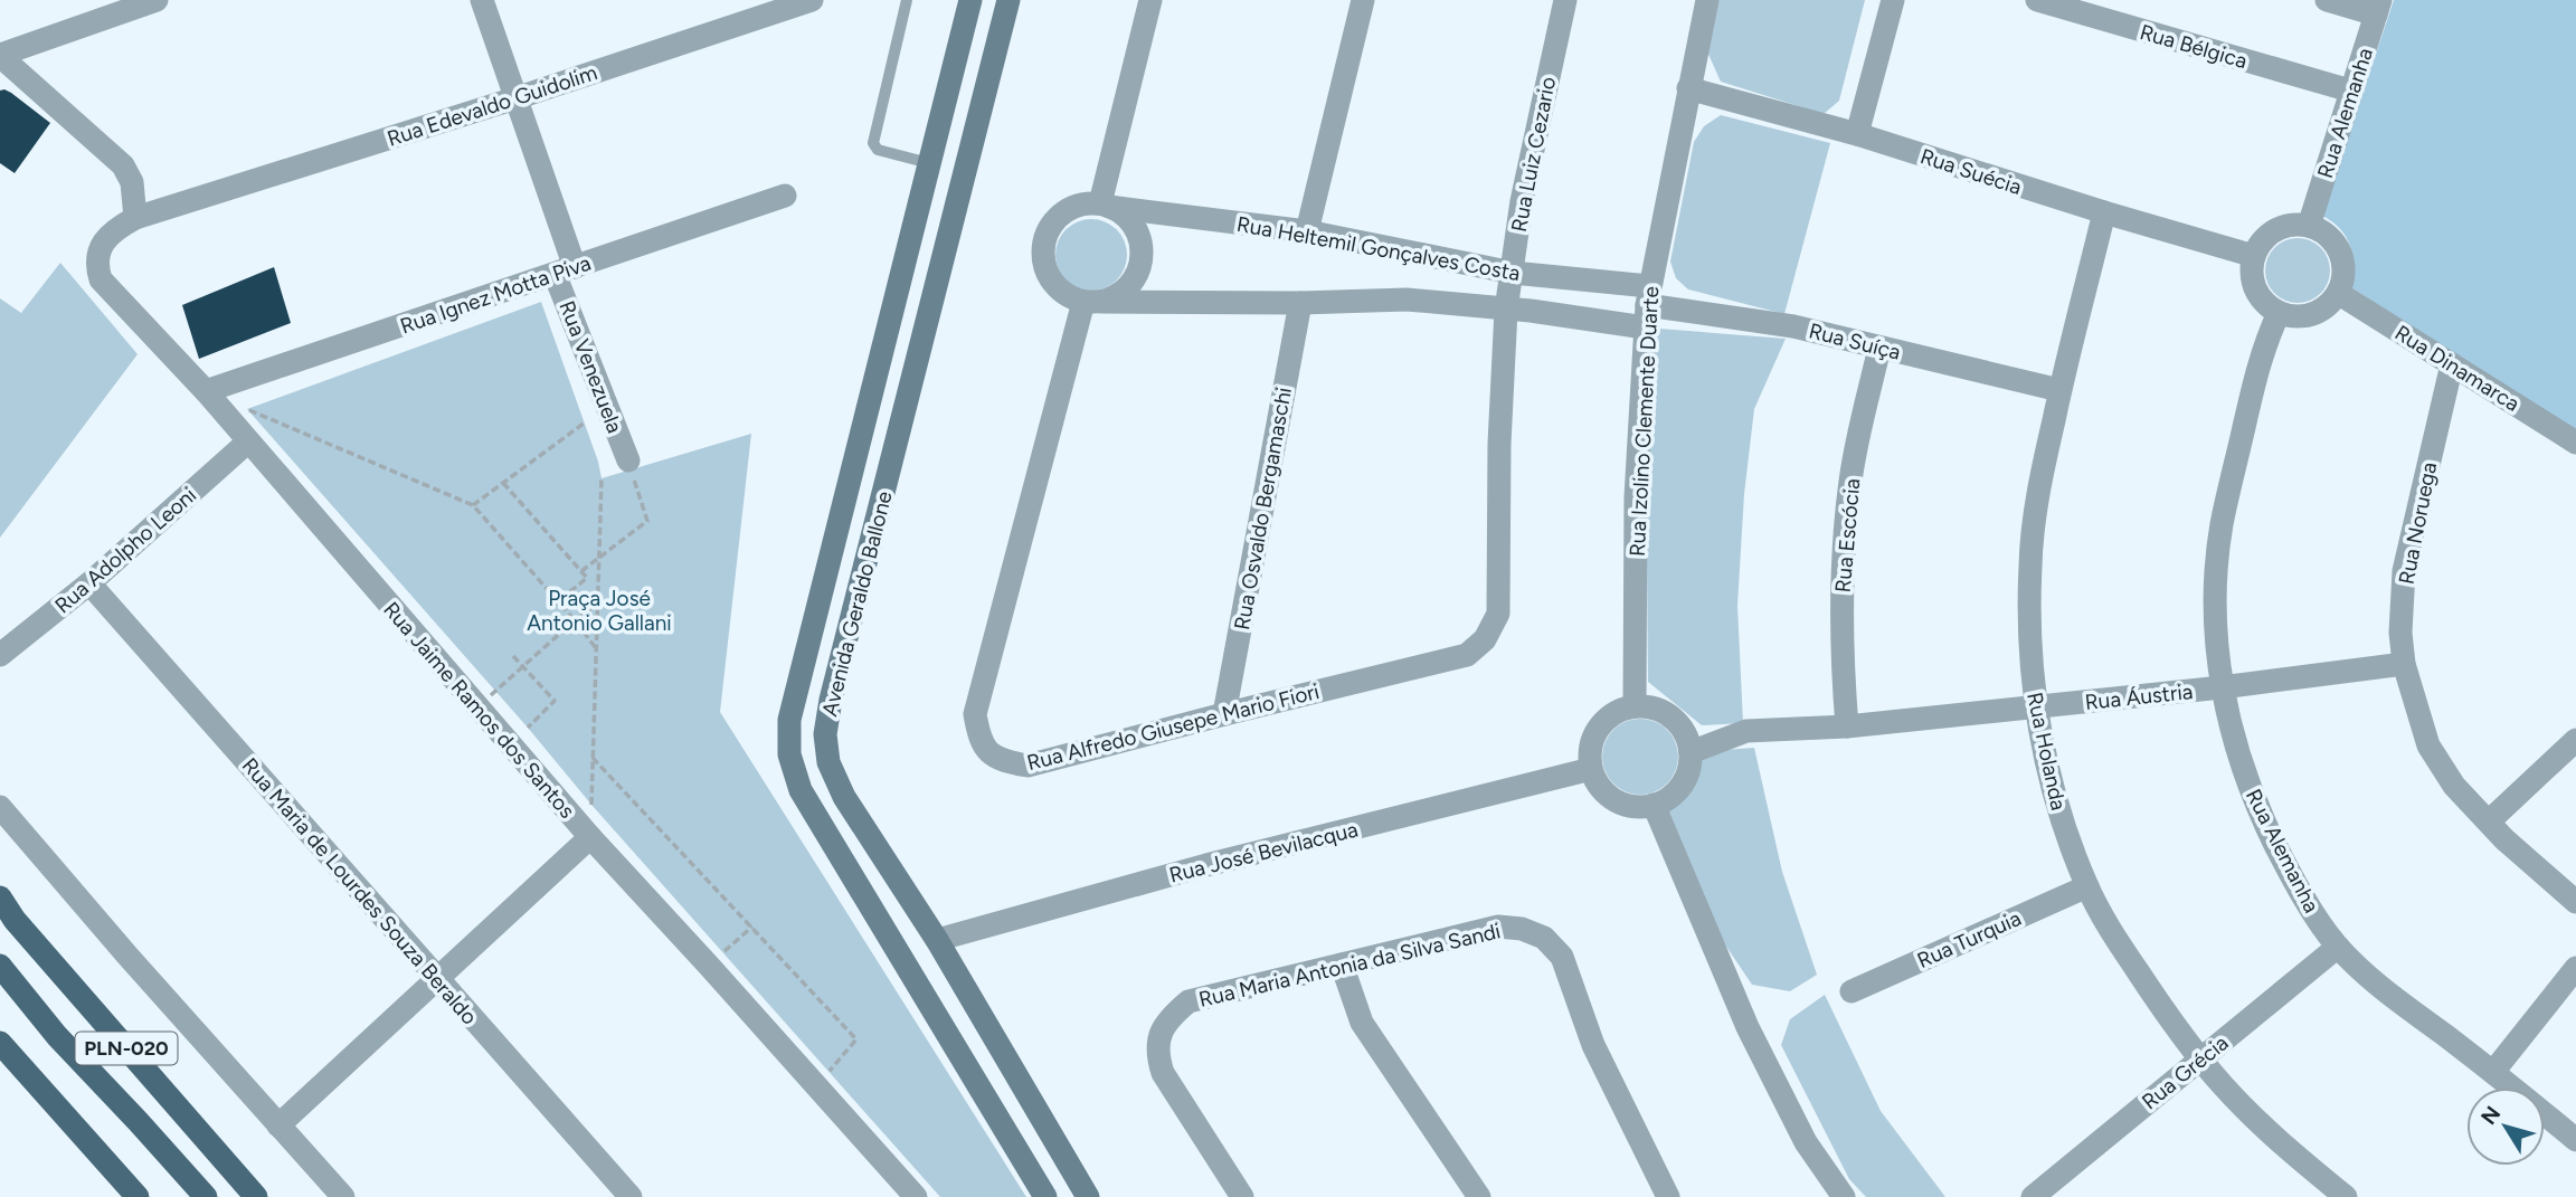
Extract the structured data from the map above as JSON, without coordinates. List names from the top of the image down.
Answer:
{
  "streets": {
    "main road": ["PLN-020"],
    "street": [
      "Rua Bélgica",
      "Rua Edevaldo Guidolim",
      "Rua Alemanha",
      "Rua Luiz Cezario",
      "Rua Suécia",
      "Rua Heltemil Gonçalves Costa",
      "Rua Ignez Motta Piva",
      "Rua Suíça",
      "Rua Venezuela",
      "Rua Dinamarca",
      "Rua Izolino Clemente Duarte",
      "Rua Osvaldo Bergamaschi",
      "Rua Noruega",
      "Rua Escócia",
      "Rua Adolpho Leoni",
      "Avenida Geraldo Ballone",
      "Rua Áustria",
      "Rua Jaime Ramos dos Santos",
      "Rua Alfredo Giusepe Mario Fiori",
      "Rua Holanda",
      "Rua José Bevilacqua",
      "Rua Maria de Lourdes Souza Beraldo",
      "Rua Turquia",
      "Rua Maria Antonia da Silva Sandi",
      "Rua Grécia"
    ]
  },
  "crossings": [
    ["Rua Bélgica", "Rua Alemanha"],
    ["Rua Edevaldo Guidolim", "Rua Venezuela"],
    ["Rua Edevaldo Guidolim", "Rua Jaime Ramos dos Santos"],
    ["Rua Alemanha", "Rua Suécia"],
    ["Rua Alemanha", "Rua Dinamarca"],
    ["Rua Alemanha", "Rua Áustria"],
    ["Rua Alemanha", "Rua Grécia"],
    ["Rua Luiz Cezario", "Rua Heltemil Gonçalves Costa"],
    ["Rua Luiz Cezario", "Rua Alfredo Giusepe Mario Fiori"],
    ["Rua Suécia", "Rua Dinamarca"],
    ["Rua Suécia", "Rua Izolino Clemente Duarte"],
    ["Rua Suécia", "Rua Holanda"],
    ["Rua Heltemil Gonçalves Costa", "Rua Suíça"],
    ["Rua Heltemil Gonçalves Costa", "Rua Izolino Clemente Duarte"],
    ["Rua Heltemil Gonçalves Costa", "Rua Osvaldo Bergamaschi"],
    ["Rua Heltemil Gonçalves Costa", "Rua Alfredo Giusepe Mario Fiori"],
    ["Rua Ignez Motta Piva", "Rua Venezuela"],
    ["Rua Ignez Motta Piva", "Rua Jaime Ramos dos Santos"],
    ["Rua Suíça", "Rua Izolino Clemente Duarte"],
    ["Rua Suíça", "Rua Escócia"],
    ["Rua Suíça", "Rua Holanda"],
    ["Rua Dinamarca", "Rua Noruega"],
    ["Rua Izolino Clemente Duarte", "Rua Áustria"],
    ["Rua Izolino Clemente Duarte", "Rua José Bevilacqua"],
    ["Rua Osvaldo Bergamaschi", "Rua Alfredo Giusepe Mario Fiori"],
    ["Rua Noruega", "Rua Áustria"],
    ["Rua Escócia", "Rua Áustria"],
    ["Rua Adolpho Leoni", "Rua Jaime Ramos dos Santos"],
    ["Rua Adolpho Leoni", "Rua Maria de Lourdes Souza Beraldo"],
    ["Avenida Geraldo Ballone", "Rua José Bevilacqua"],
    ["Rua Áustria", "Rua Holanda"],
    ["Rua Áustria", "Rua José Bevilacqua"],
    ["Rua Holanda", "Rua Turquia"],
    ["Rua Holanda", "Rua Grécia"]
  ],
  "parks": ["Praça José Antonio Gallani"],
  "north": "top left"
}
